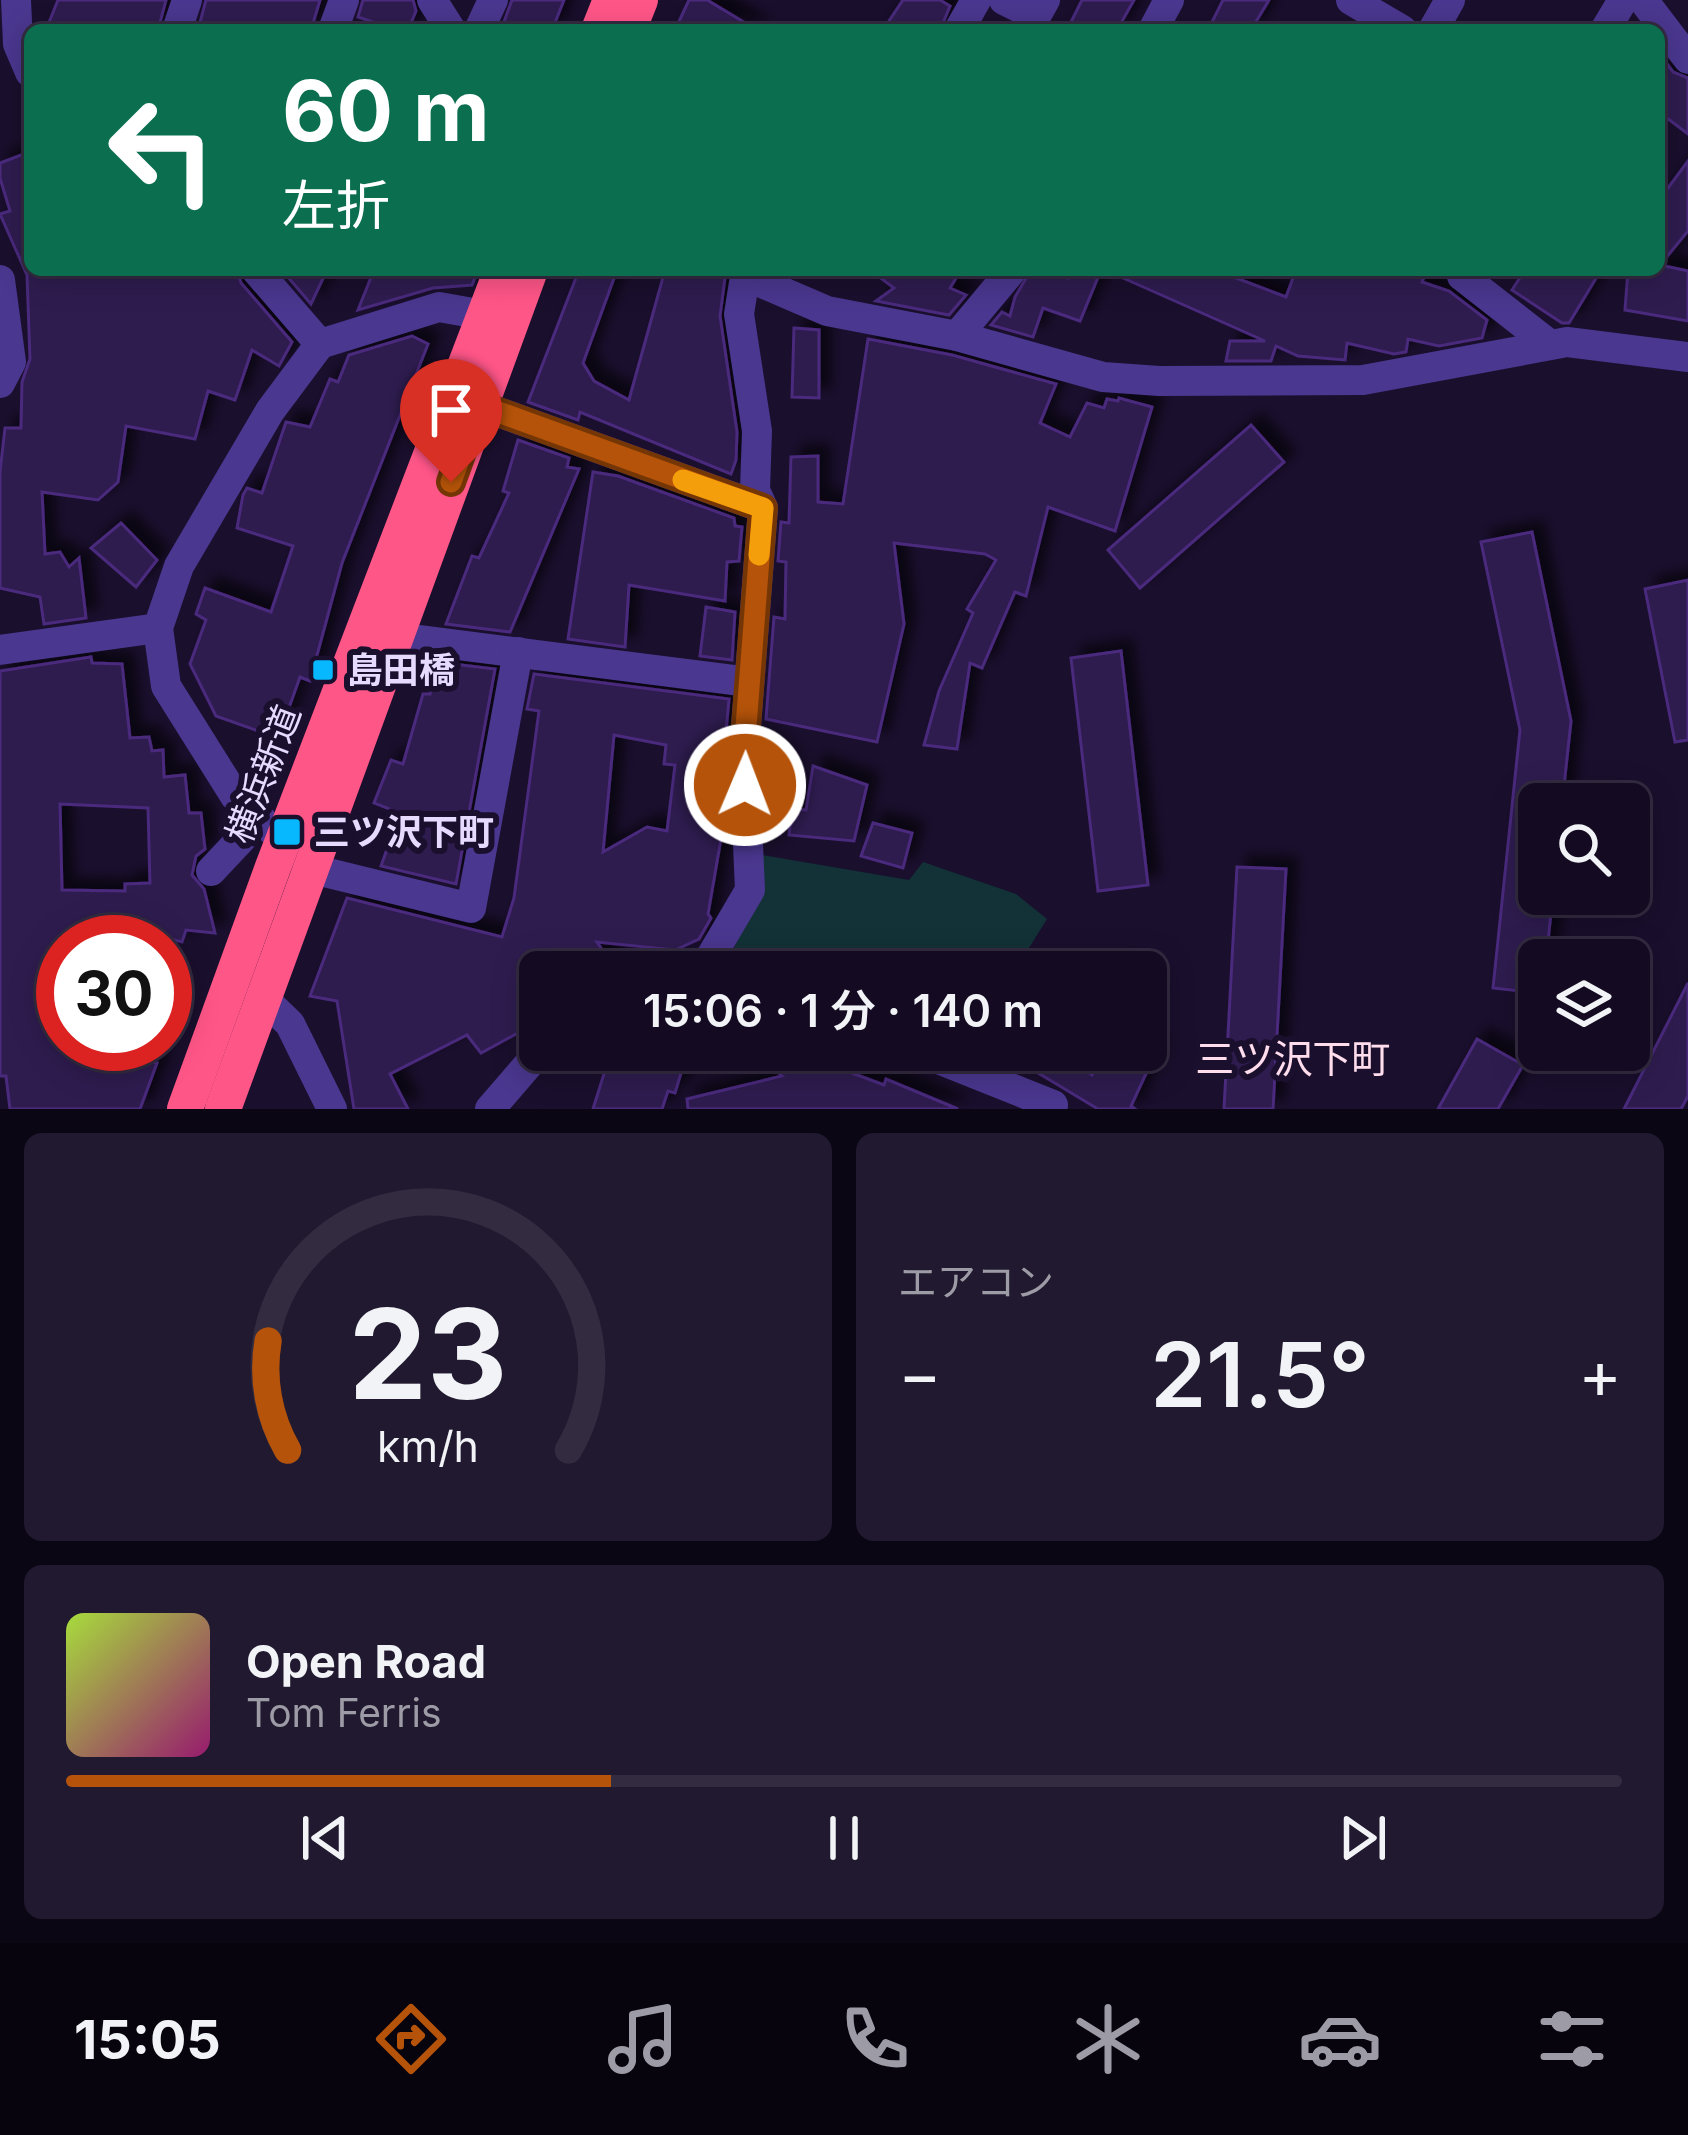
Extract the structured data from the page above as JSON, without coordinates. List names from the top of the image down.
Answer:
{
  "streets": {
    "highway": ["横浜新道"]
  },
  "districts": ["三ツ沢下町"],
  "places": {
    "transit": ["島田橋", "三ツ沢下町"]
  },
  "page": {
    "turn": ["60 m", "左折"],
    "limit": "30",
    "trip": "15:06 · 1 分 · 140 m",
    "tile": "エアコン",
    "heat": ["−", "21.5°", "+"],
    "song": ["Open Road", "Tom Ferris"],
    "tabs": "15:05",
    "gauge": ["23", "km/h"]
  }
}
